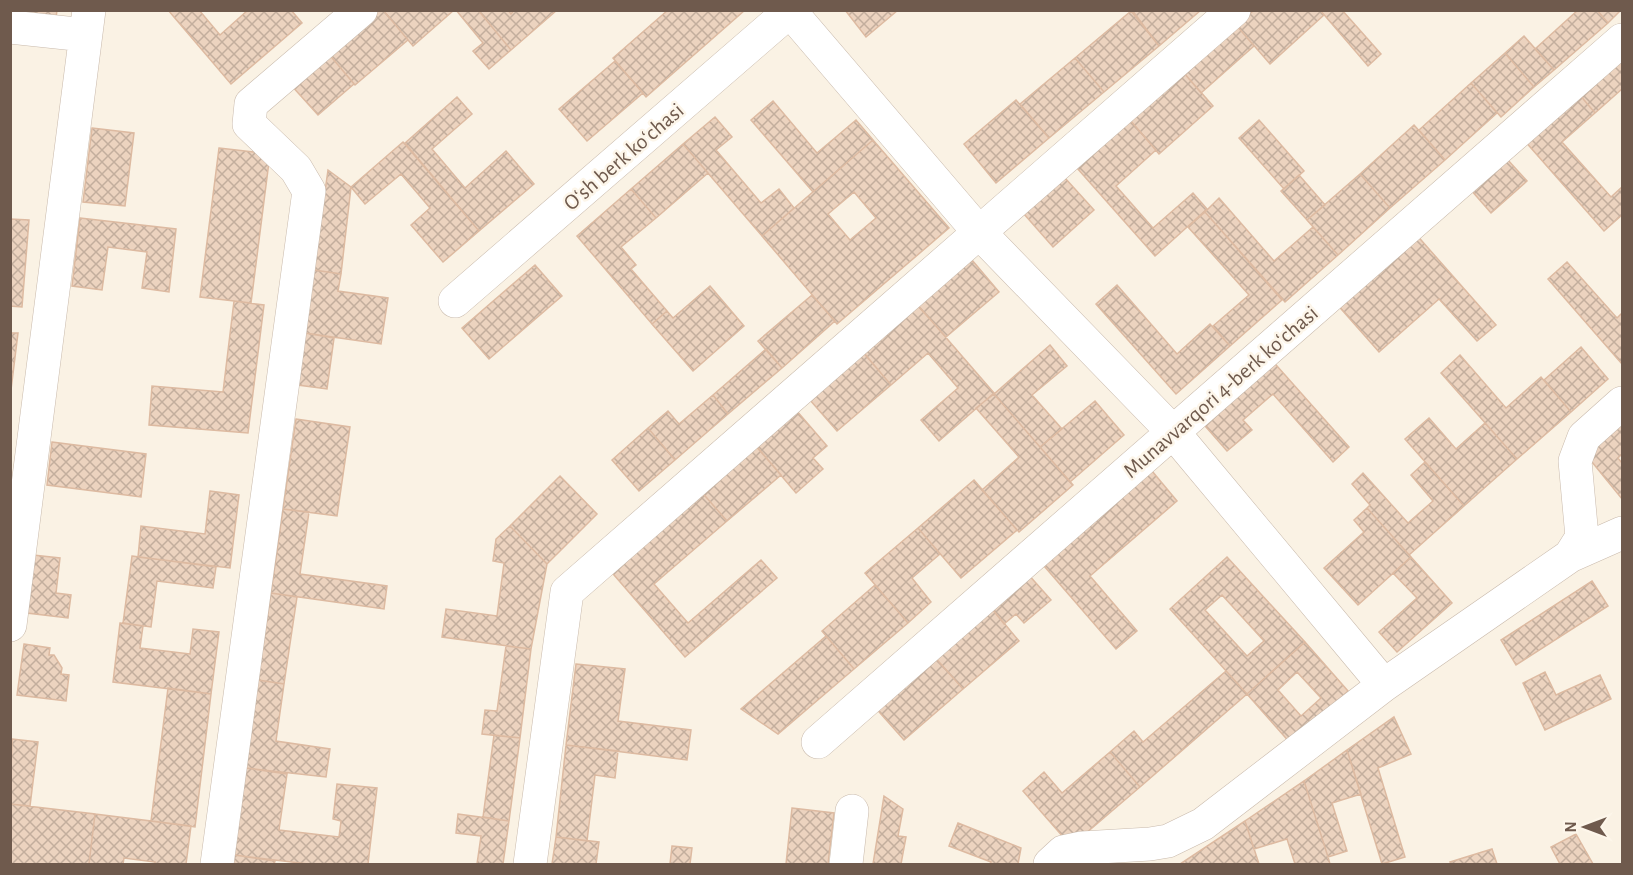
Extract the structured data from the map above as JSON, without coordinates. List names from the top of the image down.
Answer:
{
  "streets": {
    "street": ["Oʻsh berk koʻchasi", "Munavvarqori 4-berk koʻchasi"]
  },
  "north": "left"
}
